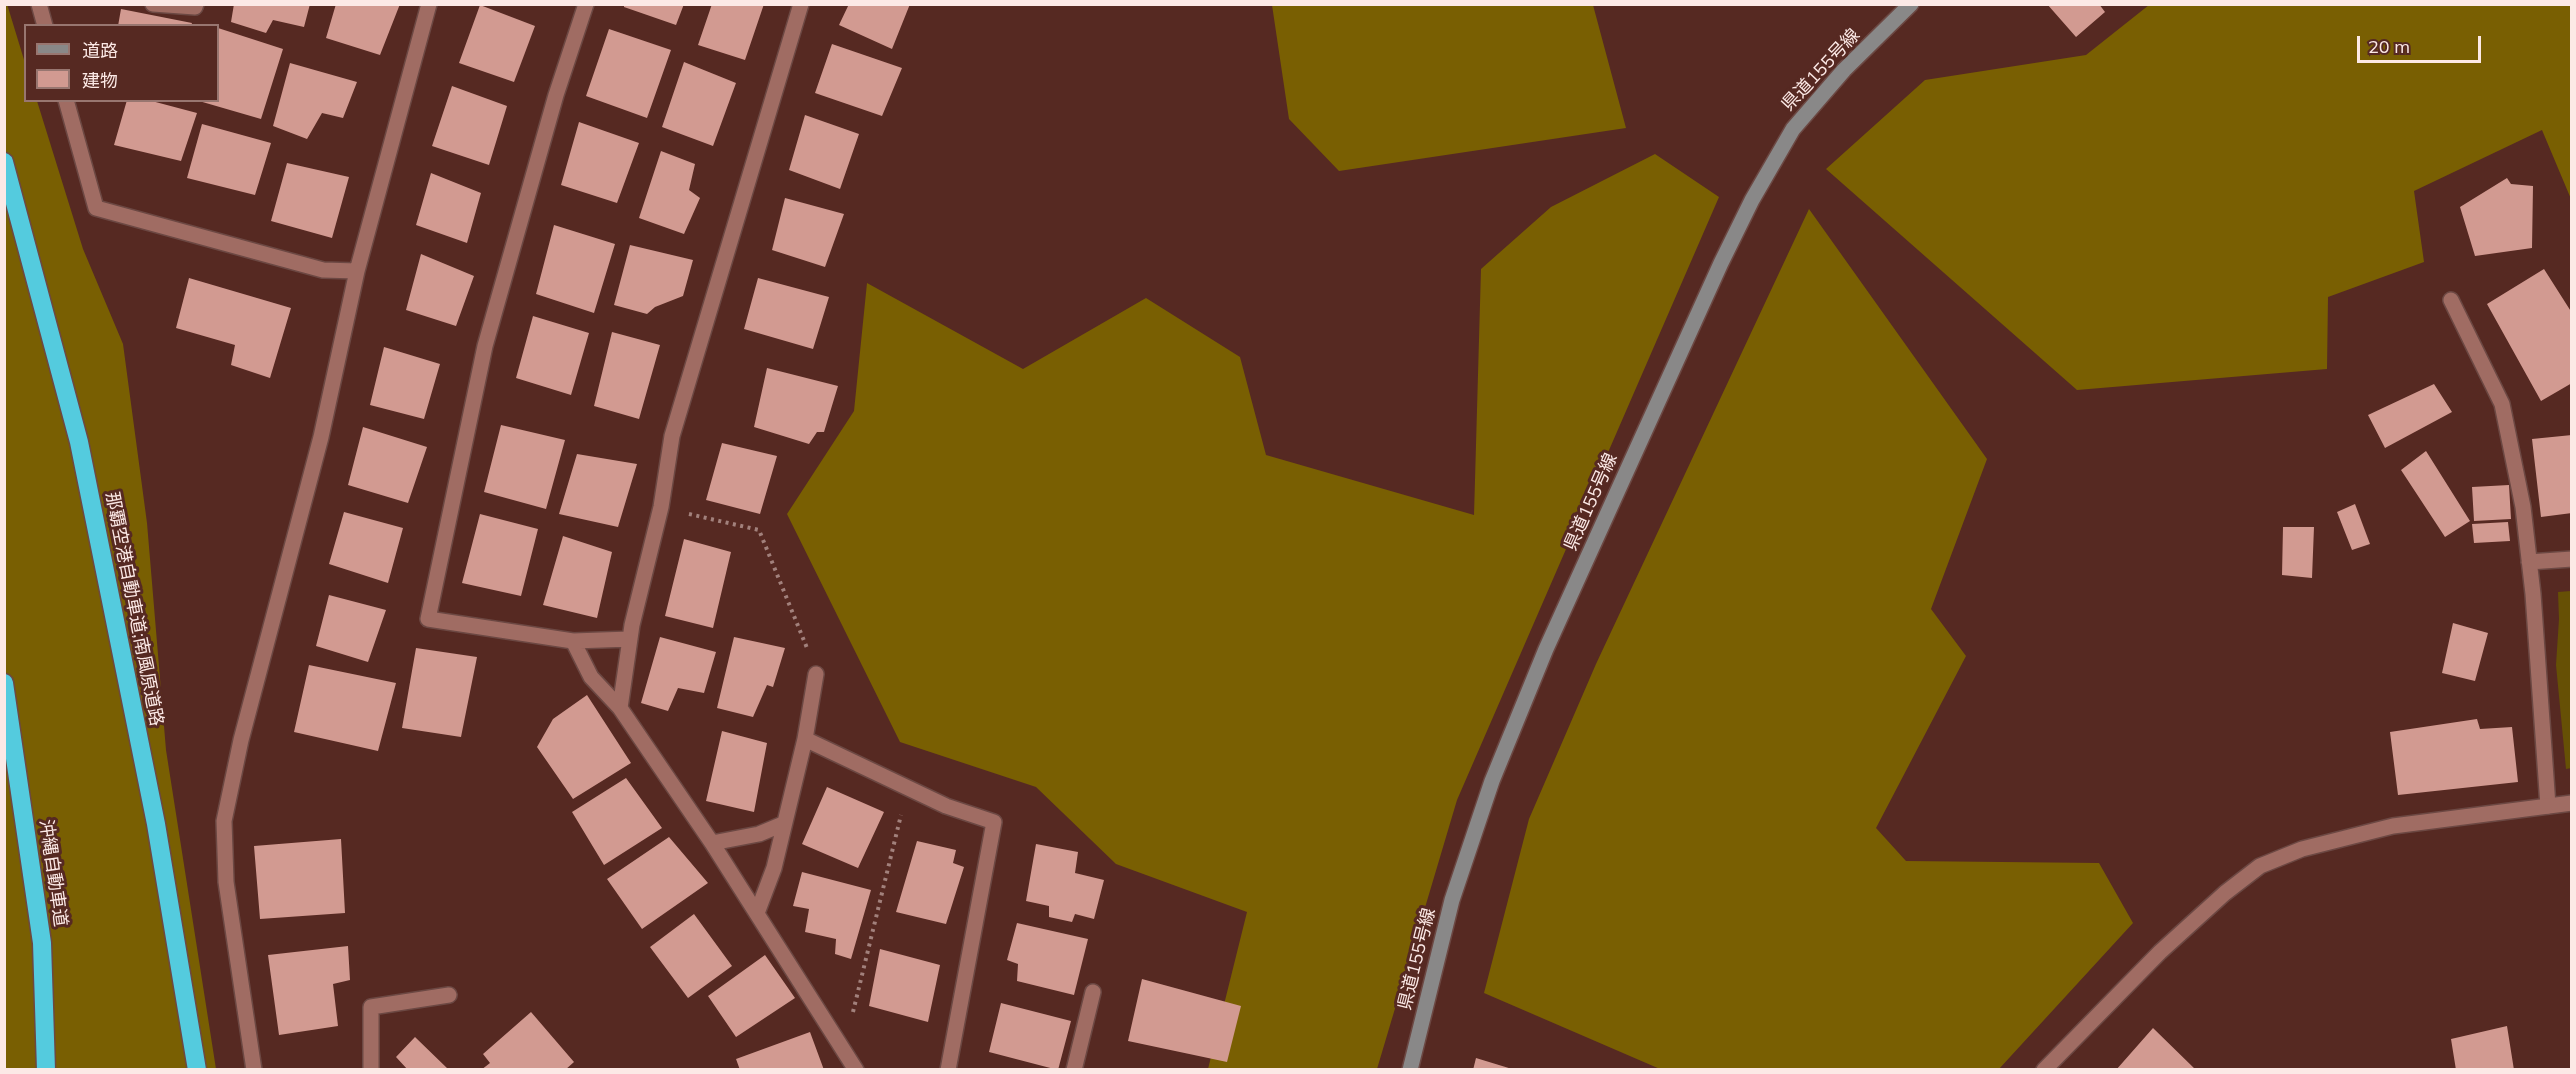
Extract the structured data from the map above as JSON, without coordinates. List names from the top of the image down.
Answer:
{
  "streets": {
    "highway": ["那覇空港自動車道;南風原道路", "沖縄自動車道"],
    "main road": ["県道155号線"]
  },
  "legend": ["道路", "建物"],
  "scale_bar": "20 m"
}
